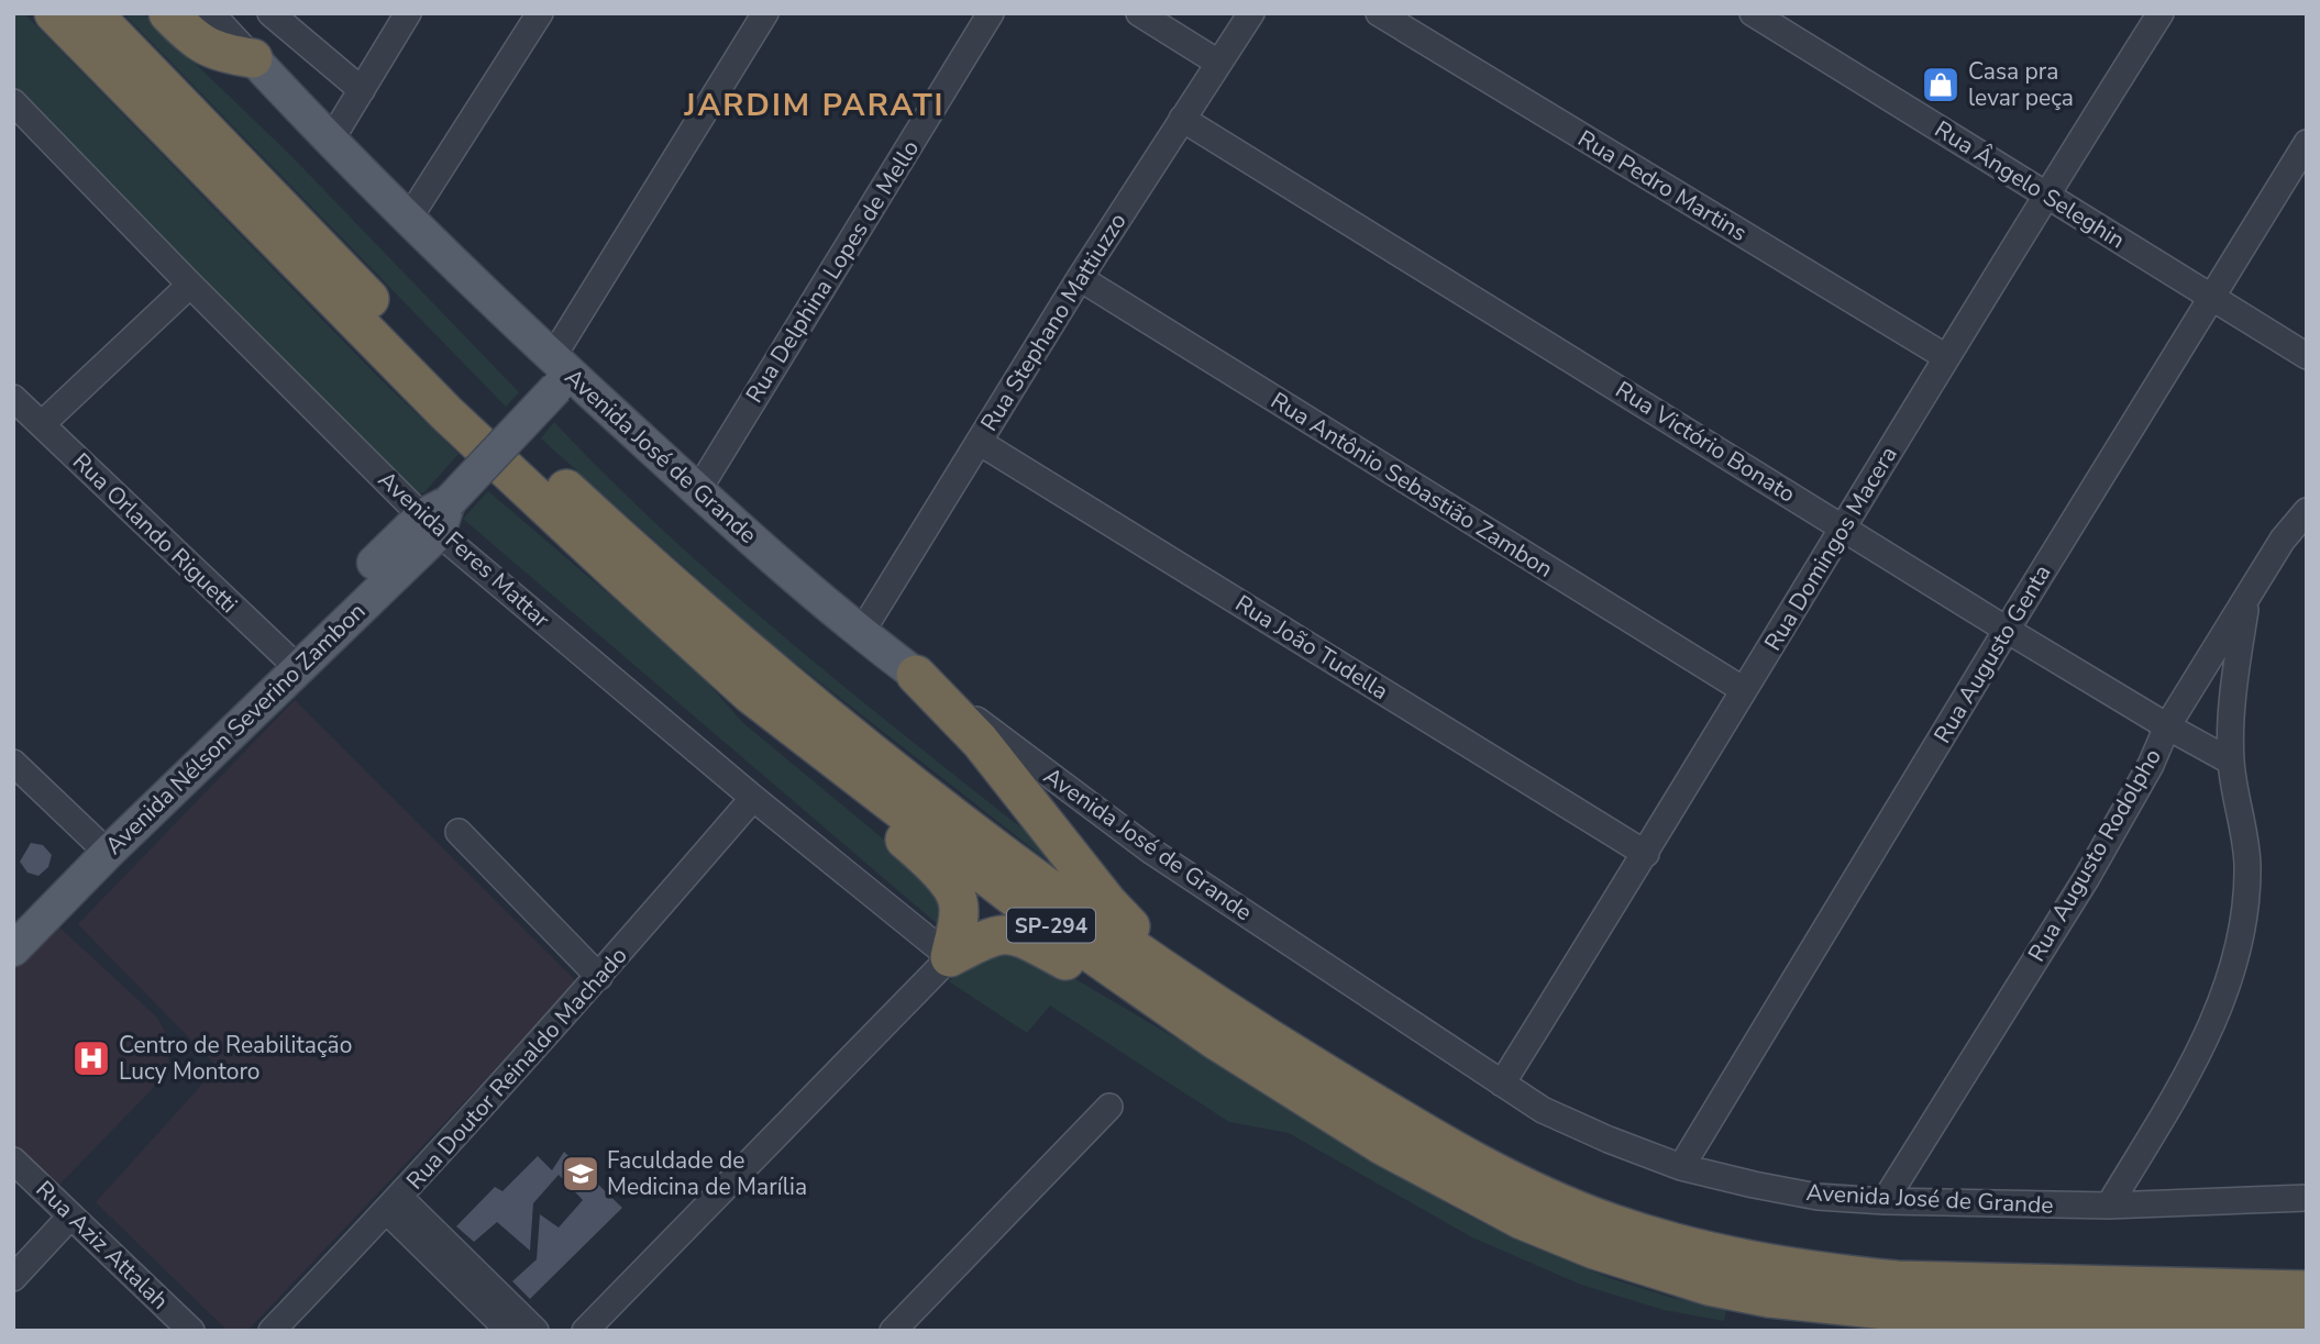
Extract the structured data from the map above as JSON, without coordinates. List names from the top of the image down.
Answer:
{
  "streets": {
    "highway": ["SP-294"],
    "main road": ["Avenida José de Grande", "Avenida Nélson Severino Zambon"],
    "street": [
      "Rua Ângelo Seleghin",
      "Rua Pedro Martins",
      "Rua Delphina Lopes de Mello",
      "Rua Stephano Mattiuzzo",
      "Rua Victório Bonato",
      "Rua Antônio Sebastião Zambon",
      "Rua Orlando Riguetti",
      "Rua Domingos Macera",
      "Avenida Feres Mattar",
      "Rua João Tudella",
      "Rua Augusto Genta",
      "Rua Augusto Rodolpho",
      "Rua Doutor Reinaldo Machado",
      "Rua Aziz Attalah"
    ]
  },
  "crossings": [
    ["Rua Ângelo Seleghin", "Rua Domingos Macera"],
    ["Rua Ângelo Seleghin", "Rua Augusto Genta"],
    ["Rua Pedro Martins", "Rua Domingos Macera"],
    ["Rua Delphina Lopes de Mello", "Avenida José de Grande"],
    ["Rua Stephano Mattiuzzo", "Rua Victório Bonato"],
    ["Rua Stephano Mattiuzzo", "Avenida José de Grande"],
    ["Rua Stephano Mattiuzzo", "Rua Antônio Sebastião Zambon"],
    ["Rua Stephano Mattiuzzo", "Rua João Tudella"],
    ["Rua Victório Bonato", "Rua Domingos Macera"],
    ["Rua Victório Bonato", "Rua Augusto Genta"],
    ["Rua Victório Bonato", "Rua Augusto Rodolpho"],
    ["Avenida José de Grande", "Rua Domingos Macera"],
    ["Avenida José de Grande", "Rua Augusto Genta"],
    ["Avenida José de Grande", "Avenida Nélson Severino Zambon"],
    ["Avenida José de Grande", "Rua Augusto Rodolpho"],
    ["Rua Antônio Sebastião Zambon", "Rua Domingos Macera"],
    ["Rua Orlando Riguetti", "Avenida Nélson Severino Zambon"],
    ["Rua Domingos Macera", "Rua João Tudella"],
    ["Avenida Feres Mattar", "Avenida Nélson Severino Zambon"],
    ["Avenida Feres Mattar", "Rua Doutor Reinaldo Machado"]
  ],
  "districts": ["JARDIM PARATI"],
  "places": {
    "shop": ["Casa pra levar peça"],
    "hospital": ["Centro de Reabilitação Lucy Montoro"],
    "school or university": ["Faculdade de Medicina de Marília"]
  }
}
